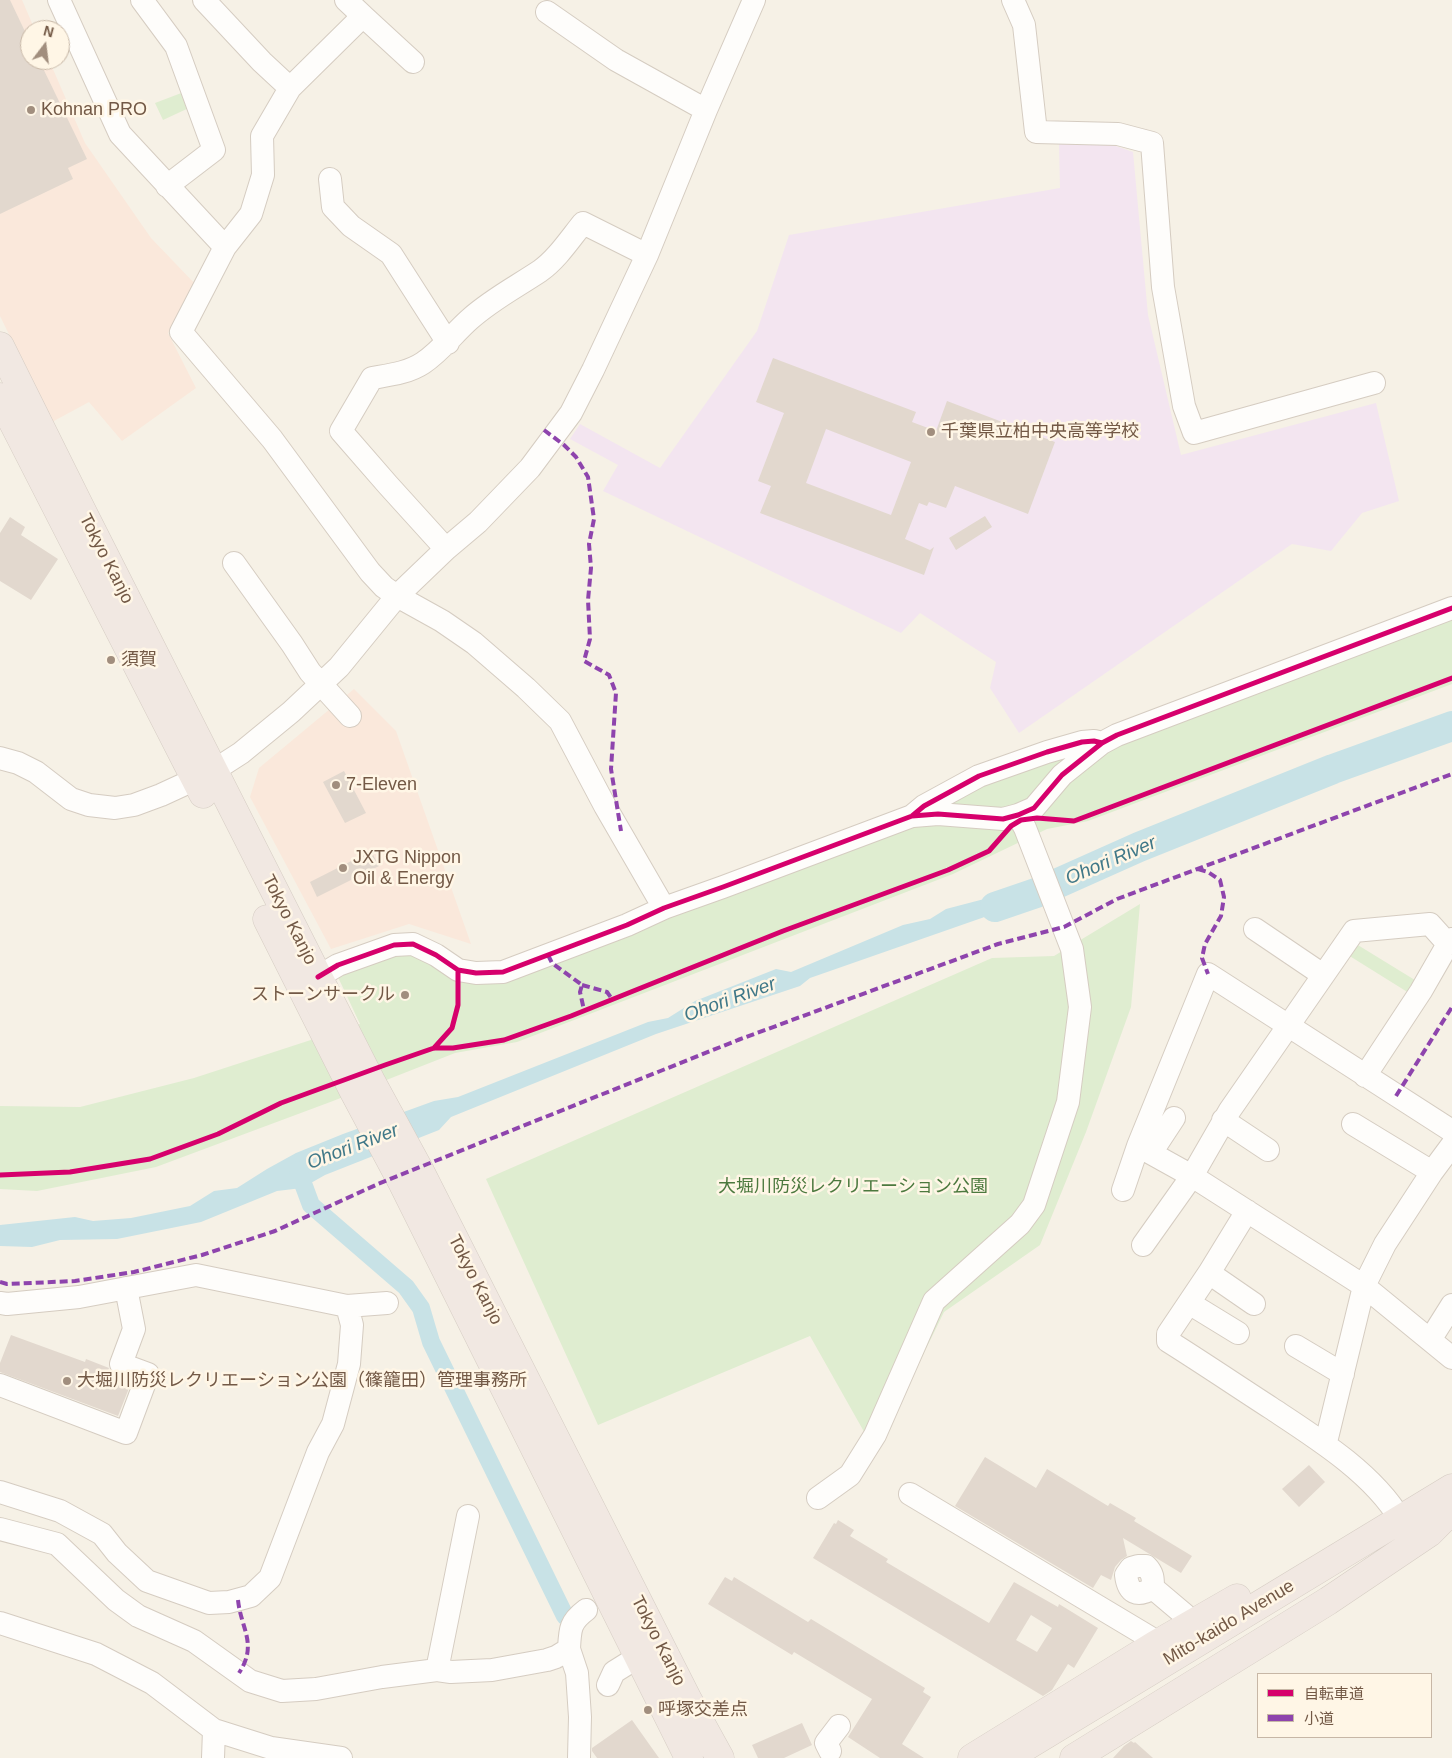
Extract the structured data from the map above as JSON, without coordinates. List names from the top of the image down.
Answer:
{
  "streets": {
    "highway": ["Tokyo Kanjo", "Mito-kaido Avenue"]
  },
  "water": ["Ohori River"],
  "parks": ["大堀川防災レクリエーション公園"],
  "places": [
    "Kohnan PRO",
    "千葉県立柏中央高等学校",
    "須賀",
    "7-Eleven",
    "JXTG Nippon Oil & Energy",
    "ストーンサークル",
    "大堀川防災レクリエーション公園（篠籠田）管理事務所",
    "呼塚交差点"
  ],
  "legend": ["自転車道", "小道"],
  "north": "top"
}
